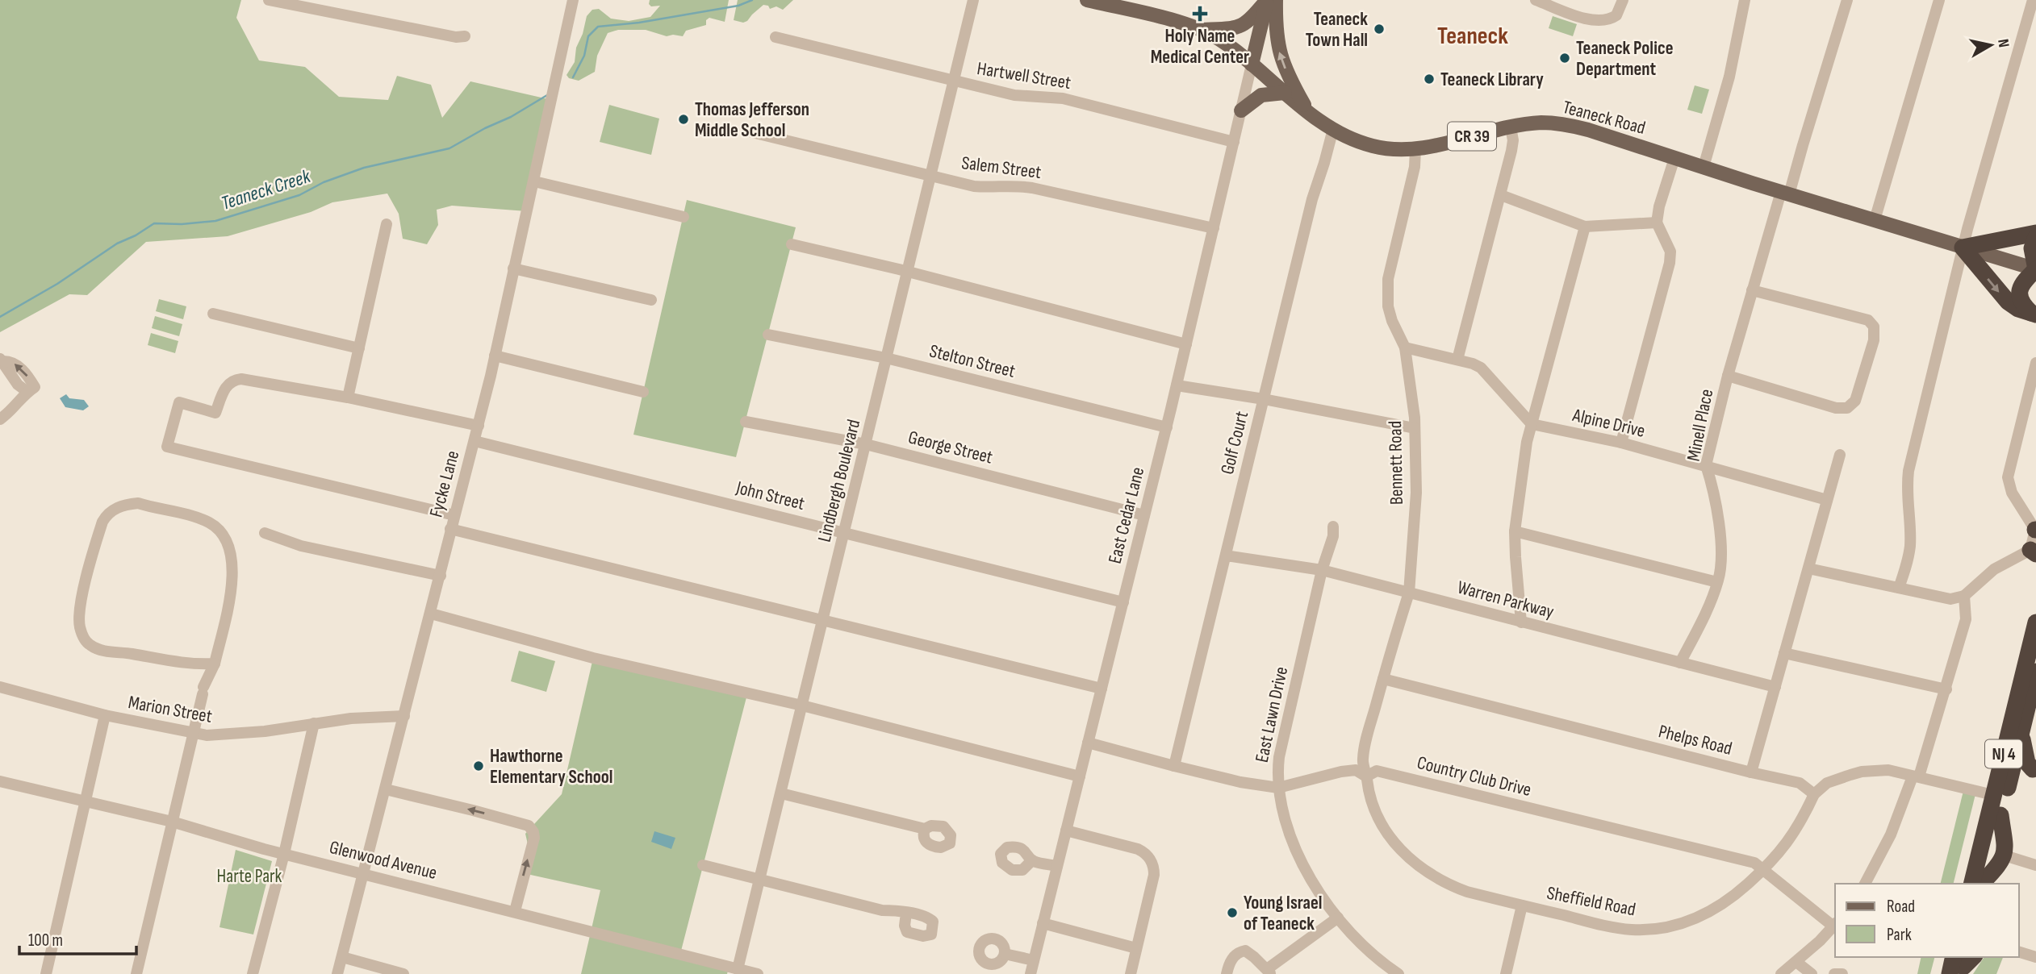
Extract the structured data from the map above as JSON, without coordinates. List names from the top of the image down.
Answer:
{
  "streets": {
    "highway": ["NJ 4"],
    "main road": ["Teaneck Road", "CR 39"],
    "street": [
      "Hartwell Street",
      "Salem Street",
      "Stelton Street",
      "Alpine Drive",
      "Minell Place",
      "Golf Court",
      "George Street",
      "Bennett Road",
      "Lindbergh Boulevard",
      "Fycke Lane",
      "John Street",
      "East Cedar Lane",
      "Warren Parkway",
      "Marion Street",
      "East Lawn Drive",
      "Phelps Road",
      "Country Club Drive",
      "Glenwood Avenue",
      "Sheffield Road"
    ]
  },
  "crossings": [
    ["Hartwell Street", "Lindbergh Boulevard"],
    ["Hartwell Street", "East Cedar Lane"],
    ["Teaneck Road", "Minell Place"],
    ["Teaneck Road", "Golf Court"],
    ["Teaneck Road", "Bennett Road"],
    ["Teaneck Road", "East Cedar Lane"],
    ["Salem Street", "Lindbergh Boulevard"],
    ["Salem Street", "East Cedar Lane"],
    ["Stelton Street", "Lindbergh Boulevard"],
    ["Stelton Street", "East Cedar Lane"],
    ["Alpine Drive", "Minell Place"],
    ["Minell Place", "Warren Parkway"],
    ["Golf Court", "Warren Parkway"],
    ["Golf Court", "Country Club Drive"],
    ["George Street", "Lindbergh Boulevard"],
    ["George Street", "East Cedar Lane"],
    ["Bennett Road", "Warren Parkway"],
    ["Bennett Road", "Phelps Road"],
    ["Bennett Road", "Country Club Drive"],
    ["Bennett Road", "Sheffield Road"],
    ["Lindbergh Boulevard", "John Street"],
    ["Lindbergh Boulevard", "Glenwood Avenue"],
    ["Fycke Lane", "John Street"],
    ["Fycke Lane", "Marion Street"],
    ["Fycke Lane", "Glenwood Avenue"],
    ["John Street", "East Cedar Lane"],
    ["East Cedar Lane", "Country Club Drive"],
    ["Warren Parkway", "East Lawn Drive"],
    ["East Lawn Drive", "Country Club Drive"],
    ["Phelps Road", "Sheffield Road"],
    ["Country Club Drive", "Sheffield Road"]
  ],
  "districts": ["Teaneck"],
  "water": ["Teaneck Creek"],
  "parks": ["Harte Park"],
  "places": {
    "health": ["Holy Name Medical Center"],
    "other": [
      "Teaneck Town Hall",
      "Teaneck Police Department",
      "Teaneck Library",
      "Thomas Jefferson Middle School",
      "Hawthorne Elementary School",
      "Young Israel of Teaneck"
    ]
  },
  "legend": ["Road", "Park"],
  "scale_bar": "100 m",
  "north": "right"
}
